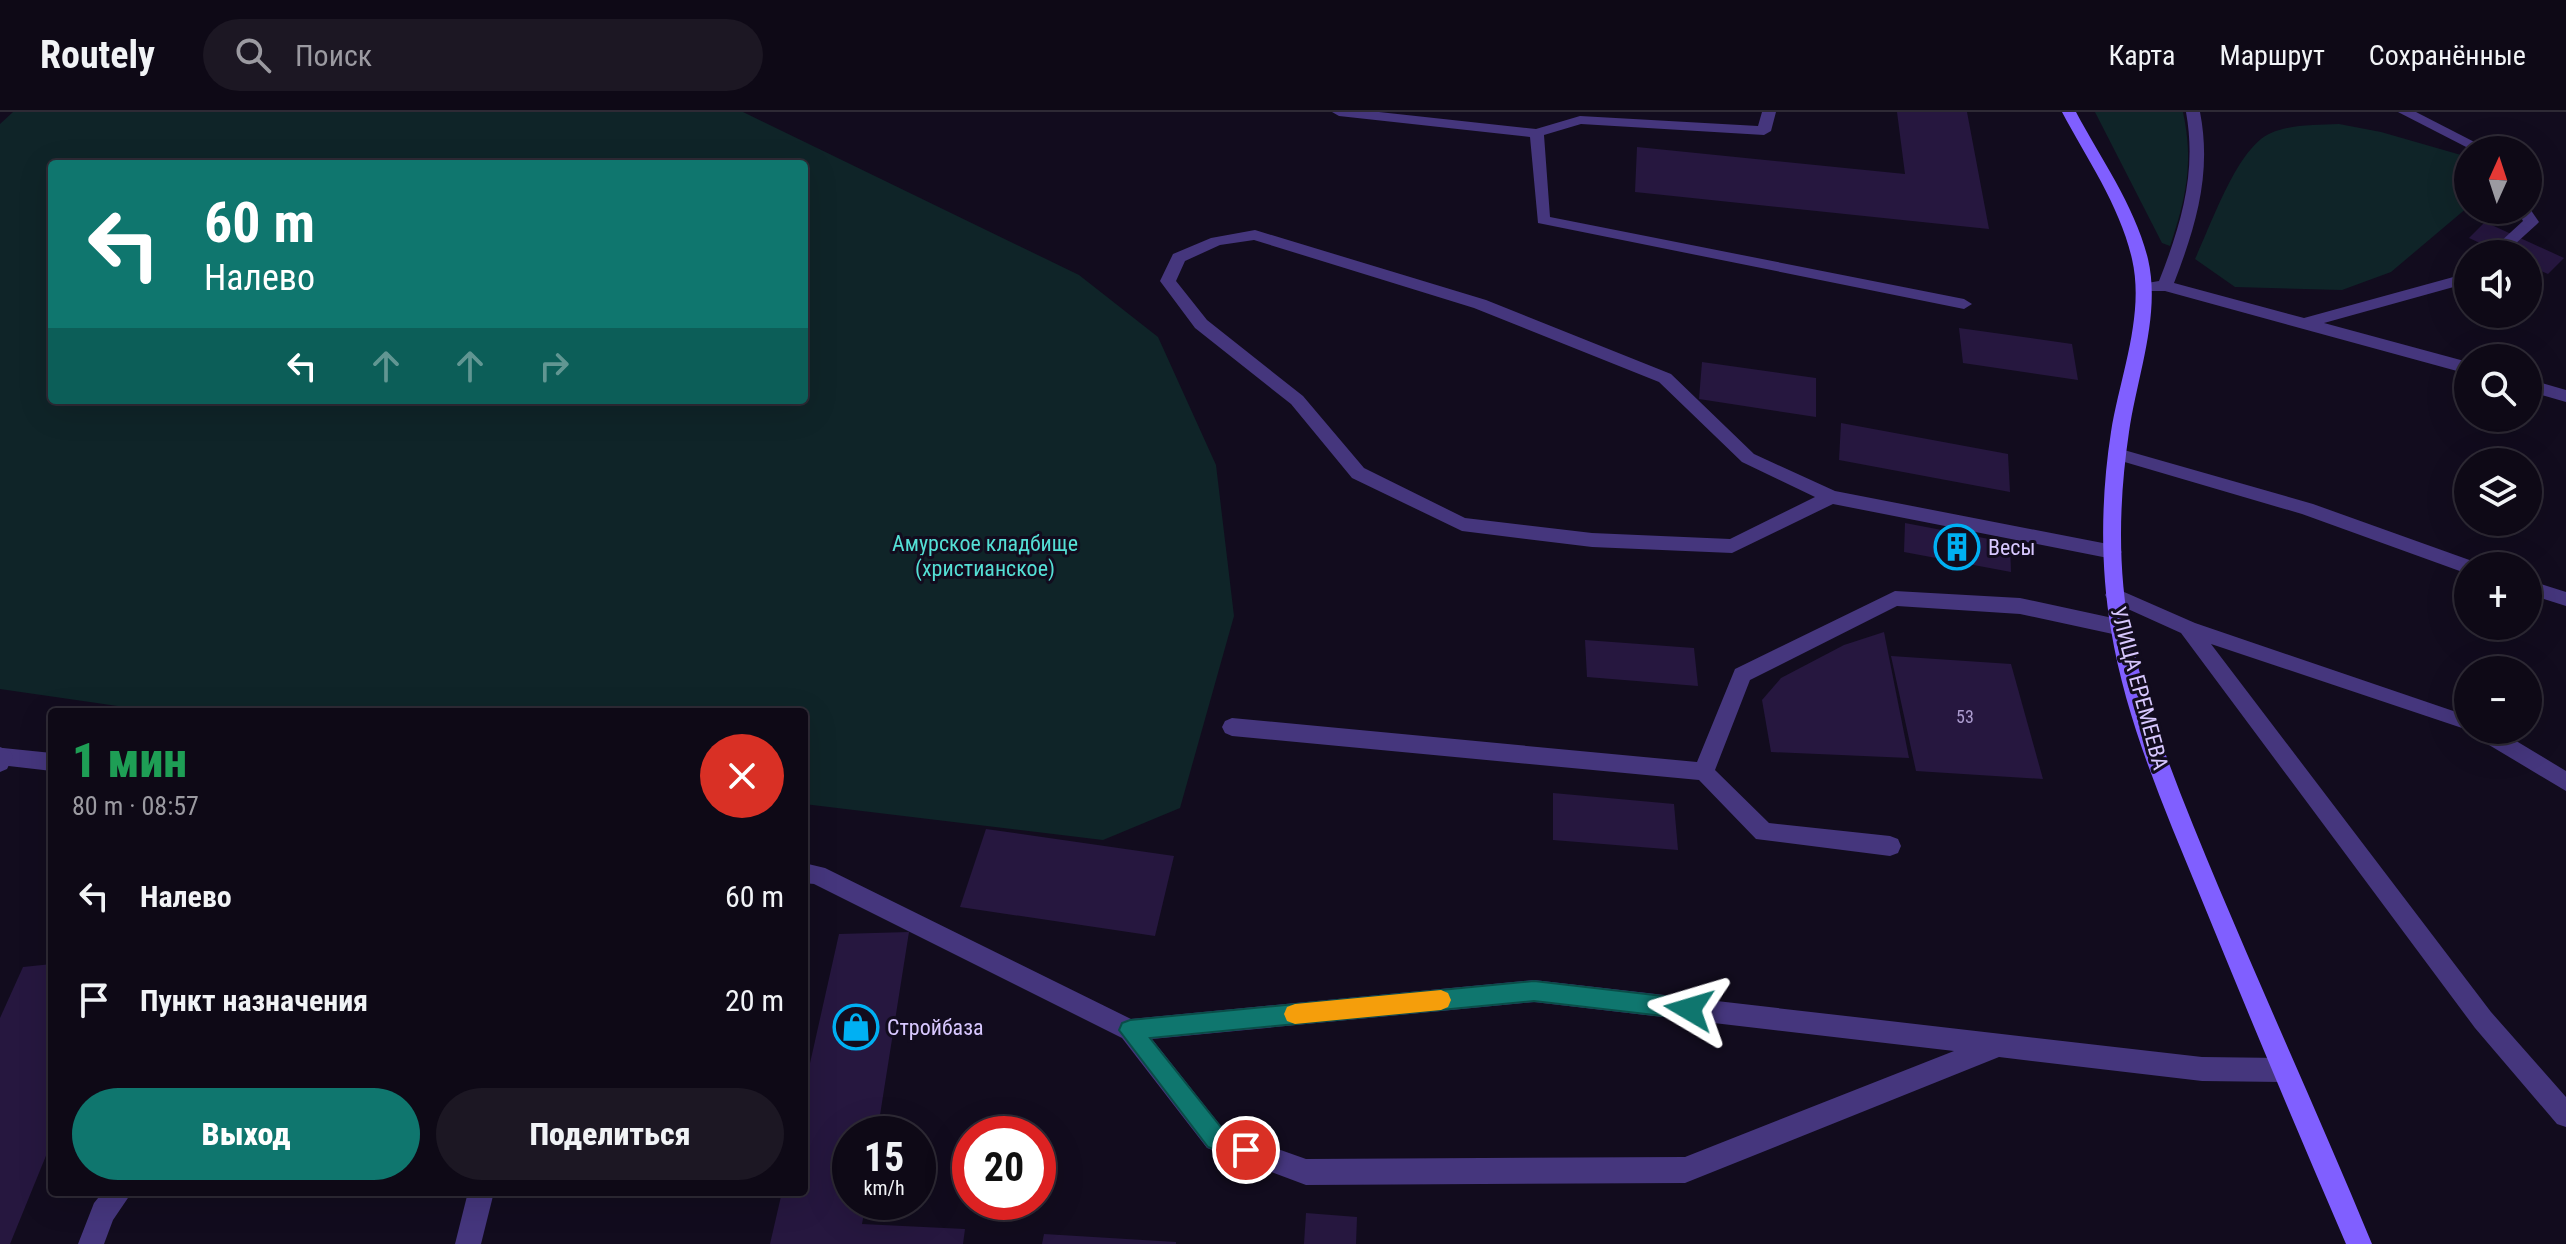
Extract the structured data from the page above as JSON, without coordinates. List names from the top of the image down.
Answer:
{
  "streets": {
    "street": ["УЛИЦА ЕРЕМЕЕВА"]
  },
  "parks": ["Амурское кладбище (христианское)"],
  "places": {
    "building": ["Весы"],
    "shop": ["Стройбаза"]
  },
  "house_numbers": ["53"],
  "north": "top",
  "page": {
    "header": "Routely",
    "search": "Поиск",
    "nav": ["Карта", "Маршрут", "Сохранённые"],
    "map_buttons": ["+", "−"],
    "turn": ["60 m", "Налево"],
    "heading": ["1 мин", "80 m · 08:57"],
    "list": [
      {
        "name": "Налево",
        "value": "60 m"
      },
      {
        "name": "Пункт назначения",
        "value": "20 m"
      }
    ],
    "buttons": ["Выход", "Поделиться"],
    "speed": "15 km/h",
    "limit": "20"
  }
}
